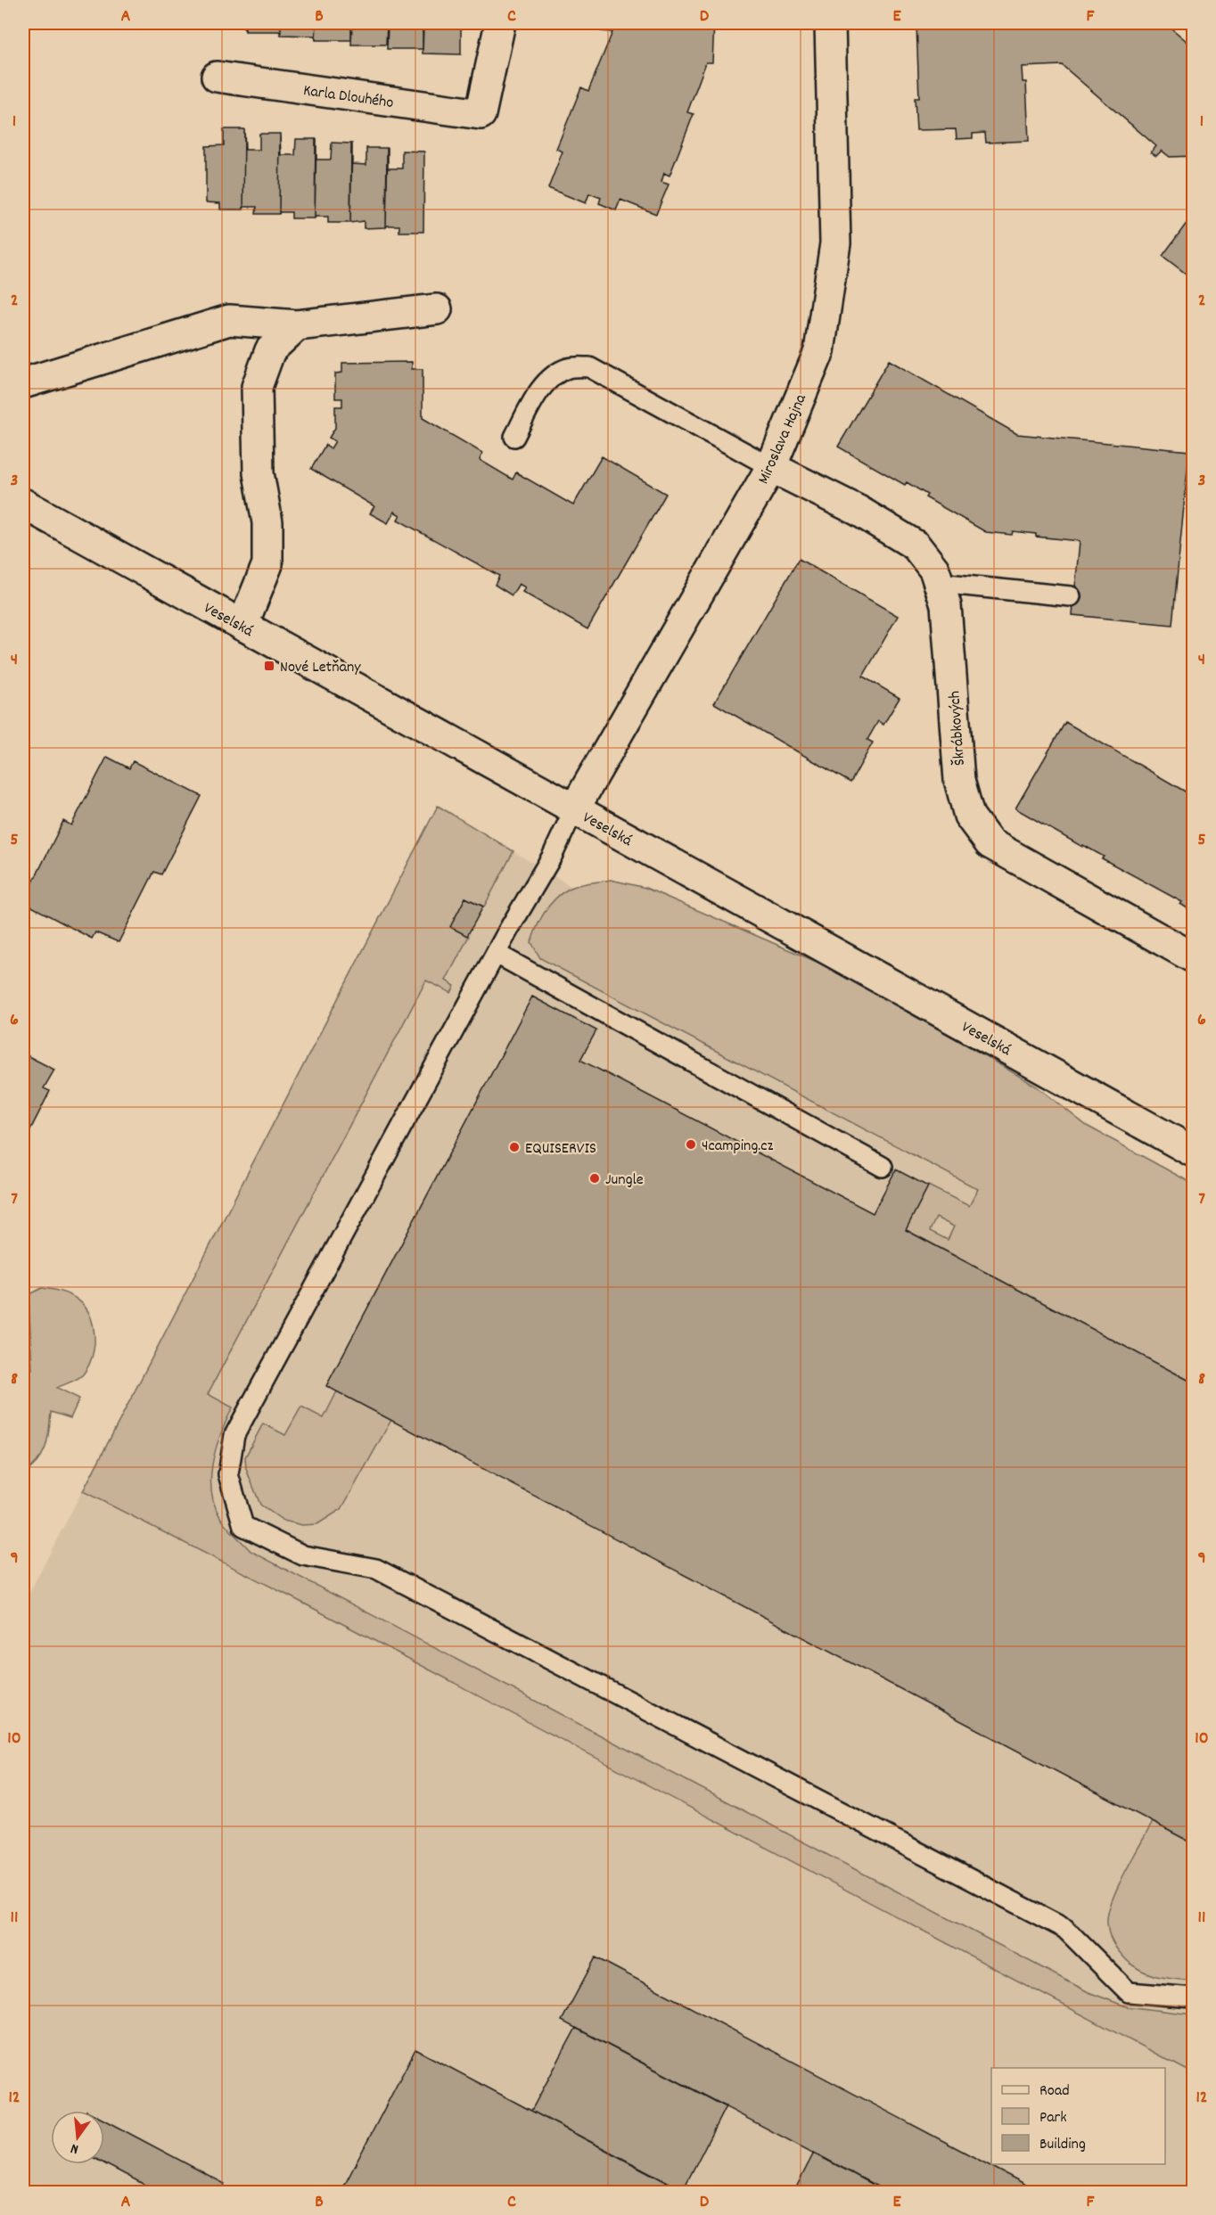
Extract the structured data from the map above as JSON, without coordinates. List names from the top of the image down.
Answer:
{
  "streets": {
    "street": [
      "Karla Dlouhého",
      "Miroslava Hajna",
      "Veselská",
      "Škrábkových"
    ]
  },
  "crossings": [
    ["Miroslava Hajna", "Veselská"],
    ["Miroslava Hajna", "Škrábkových"]
  ],
  "places": {
    "transit": ["Nové Letňany"],
    "other": ["4camping.cz", "EQUISERVIS", "Jungle"]
  },
  "legend": ["Road", "Park", "Building"],
  "north": "bottom",
  "grid": {
    "columns": [
      "A",
      "B",
      "C",
      "D",
      "E",
      "F"
    ],
    "rows": [
      "1",
      "2",
      "3",
      "4",
      "5",
      "6",
      "7",
      "8",
      "9",
      "10",
      "11",
      "12"
    ]
  }
}
